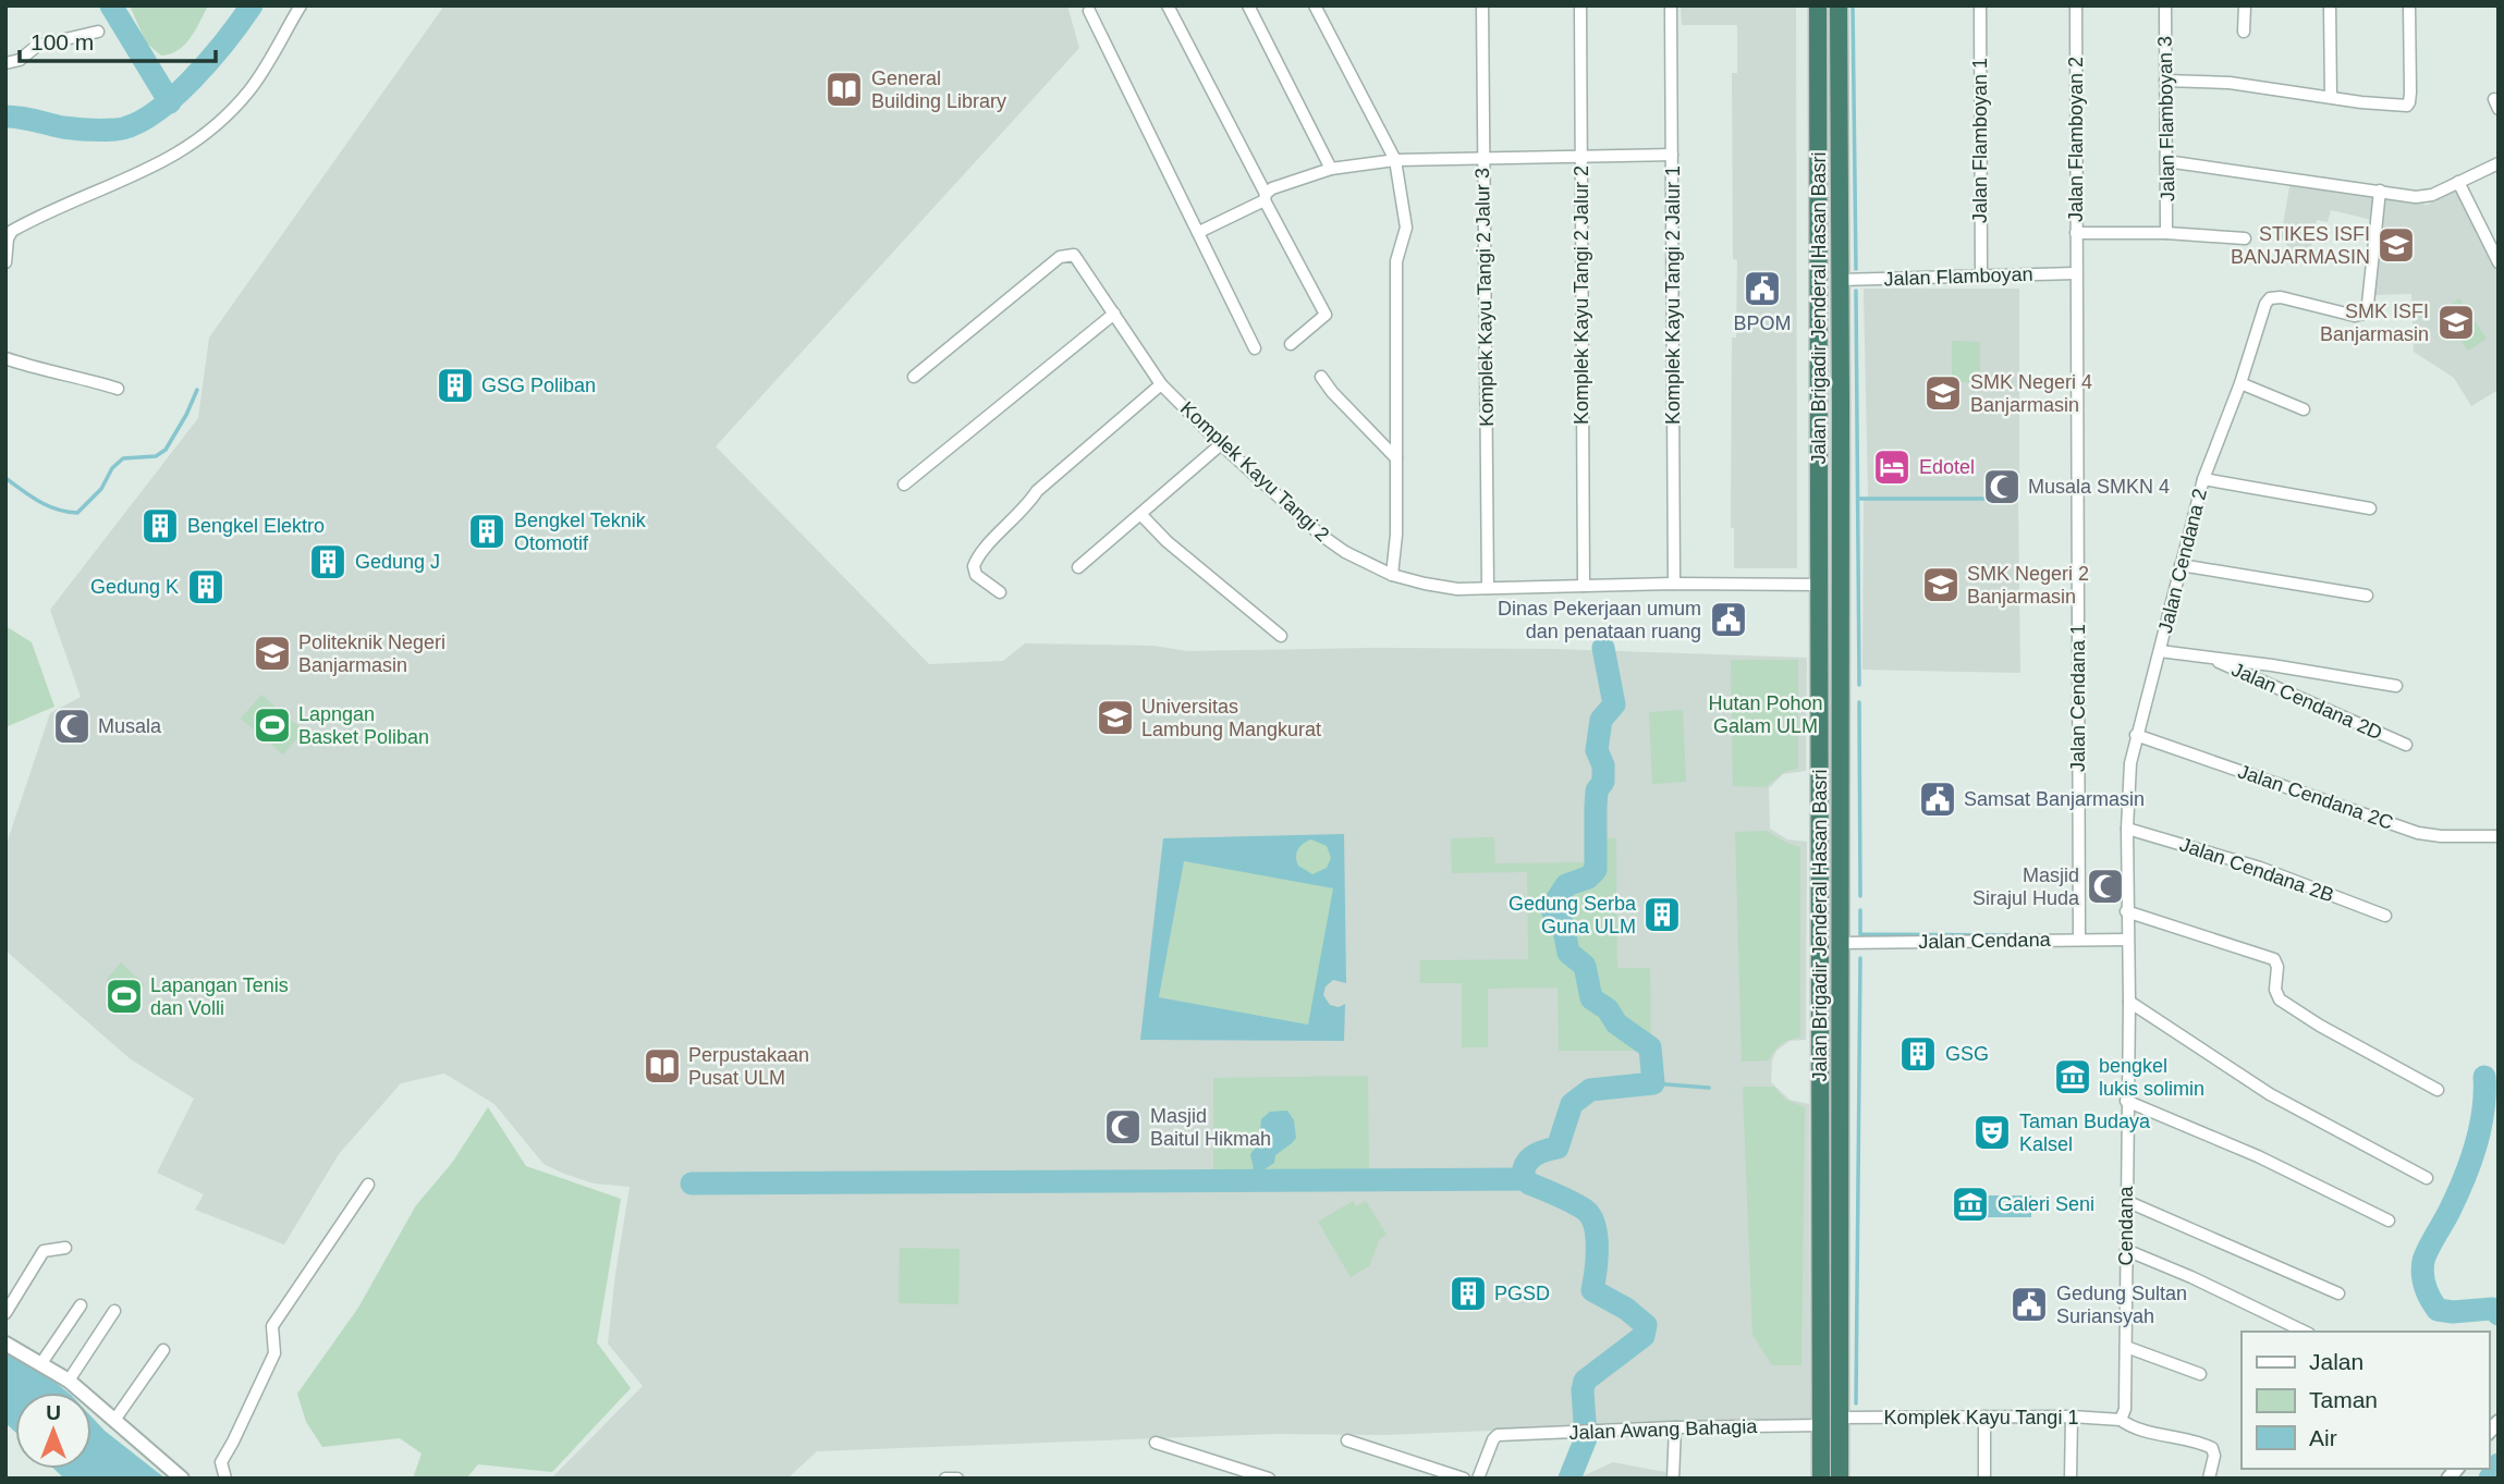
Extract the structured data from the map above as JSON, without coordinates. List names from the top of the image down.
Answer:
{
  "streets": {
    "highway": ["Jalan Brigadir Jenderal Hasan Basri"],
    "street": [
      "Jalan Flamboyan 3",
      "Jalan Flamboyan 2",
      "Jalan Flamboyan 1",
      "Jalan Flamboyan",
      "Komplek Kayu Tangi 2 Jalur 2",
      "Komplek Kayu Tangi 2 Jalur 1",
      "Komplek Kayu Tangi 2 Jalur 3",
      "Komplek Kayu Tangi 2",
      "Jalan Cendana 2",
      "Jalan Cendana 1",
      "Jalan Cendana 2D",
      "Jalan Cendana 2C",
      "Jalan Cendana 2B",
      "Jalan Cendana",
      "Cendana",
      "Komplek Kayu Tangi 1",
      "Jalan Awang Bahagia"
    ]
  },
  "crossings": [
    ["Jalan Flamboyan 2", "Jalan Flamboyan"],
    ["Jalan Flamboyan 2", "Jalan Cendana 1"],
    ["Jalan Flamboyan 1", "Jalan Flamboyan"],
    ["Jalan Flamboyan", "Jalan Brigadir Jenderal Hasan Basri"],
    ["Jalan Flamboyan", "Jalan Cendana 1"],
    ["Komplek Kayu Tangi 2 Jalur 2", "Komplek Kayu Tangi 2"],
    ["Komplek Kayu Tangi 2 Jalur 1", "Komplek Kayu Tangi 2"],
    ["Komplek Kayu Tangi 2 Jalur 3", "Komplek Kayu Tangi 2"],
    ["Jalan Brigadir Jenderal Hasan Basri", "Komplek Kayu Tangi 2"],
    ["Jalan Brigadir Jenderal Hasan Basri", "Jalan Cendana"],
    ["Jalan Brigadir Jenderal Hasan Basri", "Komplek Kayu Tangi 1"],
    ["Jalan Brigadir Jenderal Hasan Basri", "Jalan Awang Bahagia"],
    ["Jalan Cendana 2", "Jalan Cendana 2D"],
    ["Jalan Cendana 2", "Jalan Cendana 2C"],
    ["Jalan Cendana 2", "Jalan Cendana 2B"],
    ["Jalan Cendana 2", "Jalan Cendana"],
    ["Jalan Cendana 2", "Cendana"],
    ["Jalan Cendana 1", "Jalan Cendana"],
    ["Jalan Cendana", "Cendana"],
    ["Cendana", "Komplek Kayu Tangi 1"]
  ],
  "parks": ["Hutan Pohon Galam ULM"],
  "places": {
    "library": ["General Building Library", "Perpustakaan Pusat ULM"],
    "school or university": [
      "STIKES ISFI BANJARMASIN",
      "SMK ISFI Banjarmasin",
      "SMK Negeri 4 Banjarmasin",
      "SMK Negeri 2 Banjarmasin",
      "Politeknik Negeri Banjarmasin",
      "Universitas Lambung Mangkurat"
    ],
    "public building": [
      "BPOM",
      "Dinas Pekerjaan umum dan penataan ruang",
      "Samsat Banjarmasin",
      "Gedung Sultan Suriansyah"
    ],
    "building": [
      "GSG Poliban",
      "Bengkel Elektro",
      "Bengkel Teknik Otomotif",
      "Gedung J",
      "Gedung K",
      "Gedung Serba Guna ULM",
      "GSG",
      "PGSD"
    ],
    "hotel": ["Edotel"],
    "mosque": [
      "Musala SMKN 4",
      "Musala",
      "Masjid Sirajul Huda",
      "Masjid Baitul Hikmah"
    ],
    "sports": ["Lapngan Basket Poliban", "Lapangan Tenis dan Volli"],
    "museum": ["bengkel lukis solimin", "Galeri Seni"],
    "theatre": ["Taman Budaya Kalsel"]
  },
  "legend": ["Jalan", "Taman", "Air"],
  "scale_bar": "100 m",
  "north": "top"
}
